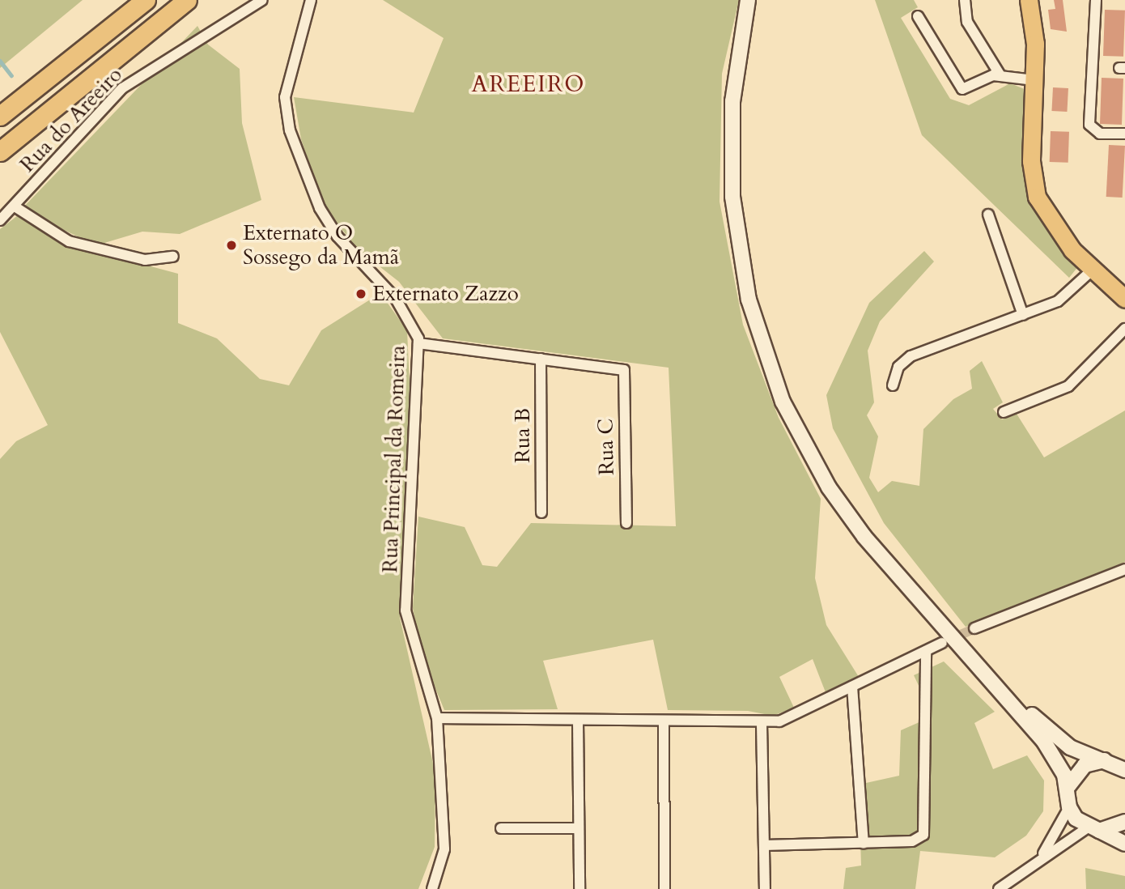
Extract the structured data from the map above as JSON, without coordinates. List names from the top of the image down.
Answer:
{
  "streets": {
    "street": [
      "Rua do Areeiro",
      "Rua B",
      "Rua C",
      "Rua Principal da Romeira"
    ]
  },
  "crossings": [
    ["Rua B", "Rua C"]
  ],
  "districts": ["AREEIRO"],
  "places": ["Externato O Sossego da Mamã", "Externato Zazzo"]
}
